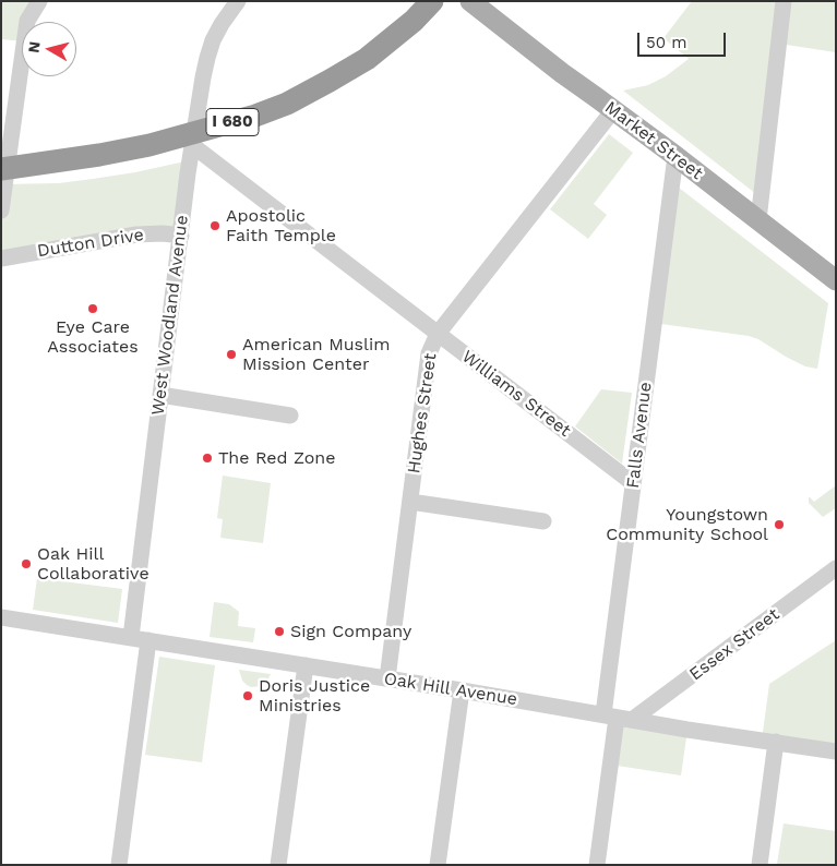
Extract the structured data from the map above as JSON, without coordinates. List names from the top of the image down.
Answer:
{
  "streets": {
    "highway": ["I 680"],
    "main road": ["Market Street"],
    "street": [
      "Dutton Drive",
      "West Woodland Avenue",
      "Williams Street",
      "Hughes Street",
      "Falls Avenue",
      "Essex Street",
      "Oak Hill Avenue"
    ]
  },
  "crossings": [
    ["Market Street", "Hughes Street"],
    ["Market Street", "Falls Avenue"],
    ["Dutton Drive", "West Woodland Avenue"],
    ["West Woodland Avenue", "Williams Street"],
    ["West Woodland Avenue", "Oak Hill Avenue"],
    ["Williams Street", "Hughes Street"],
    ["Williams Street", "Falls Avenue"],
    ["Hughes Street", "Oak Hill Avenue"],
    ["Falls Avenue", "Essex Street"],
    ["Falls Avenue", "Oak Hill Avenue"],
    ["Essex Street", "Oak Hill Avenue"]
  ],
  "places": [
    "Apostolic Faith Temple",
    "Eye Care Associates",
    "American Muslim Mission Center",
    "The Red Zone",
    "Youngstown Community School",
    "Oak Hill Collaborative",
    "Sign Company",
    "Doris Justice Ministries"
  ],
  "scale_bar": "50 m",
  "north": "left"
}
